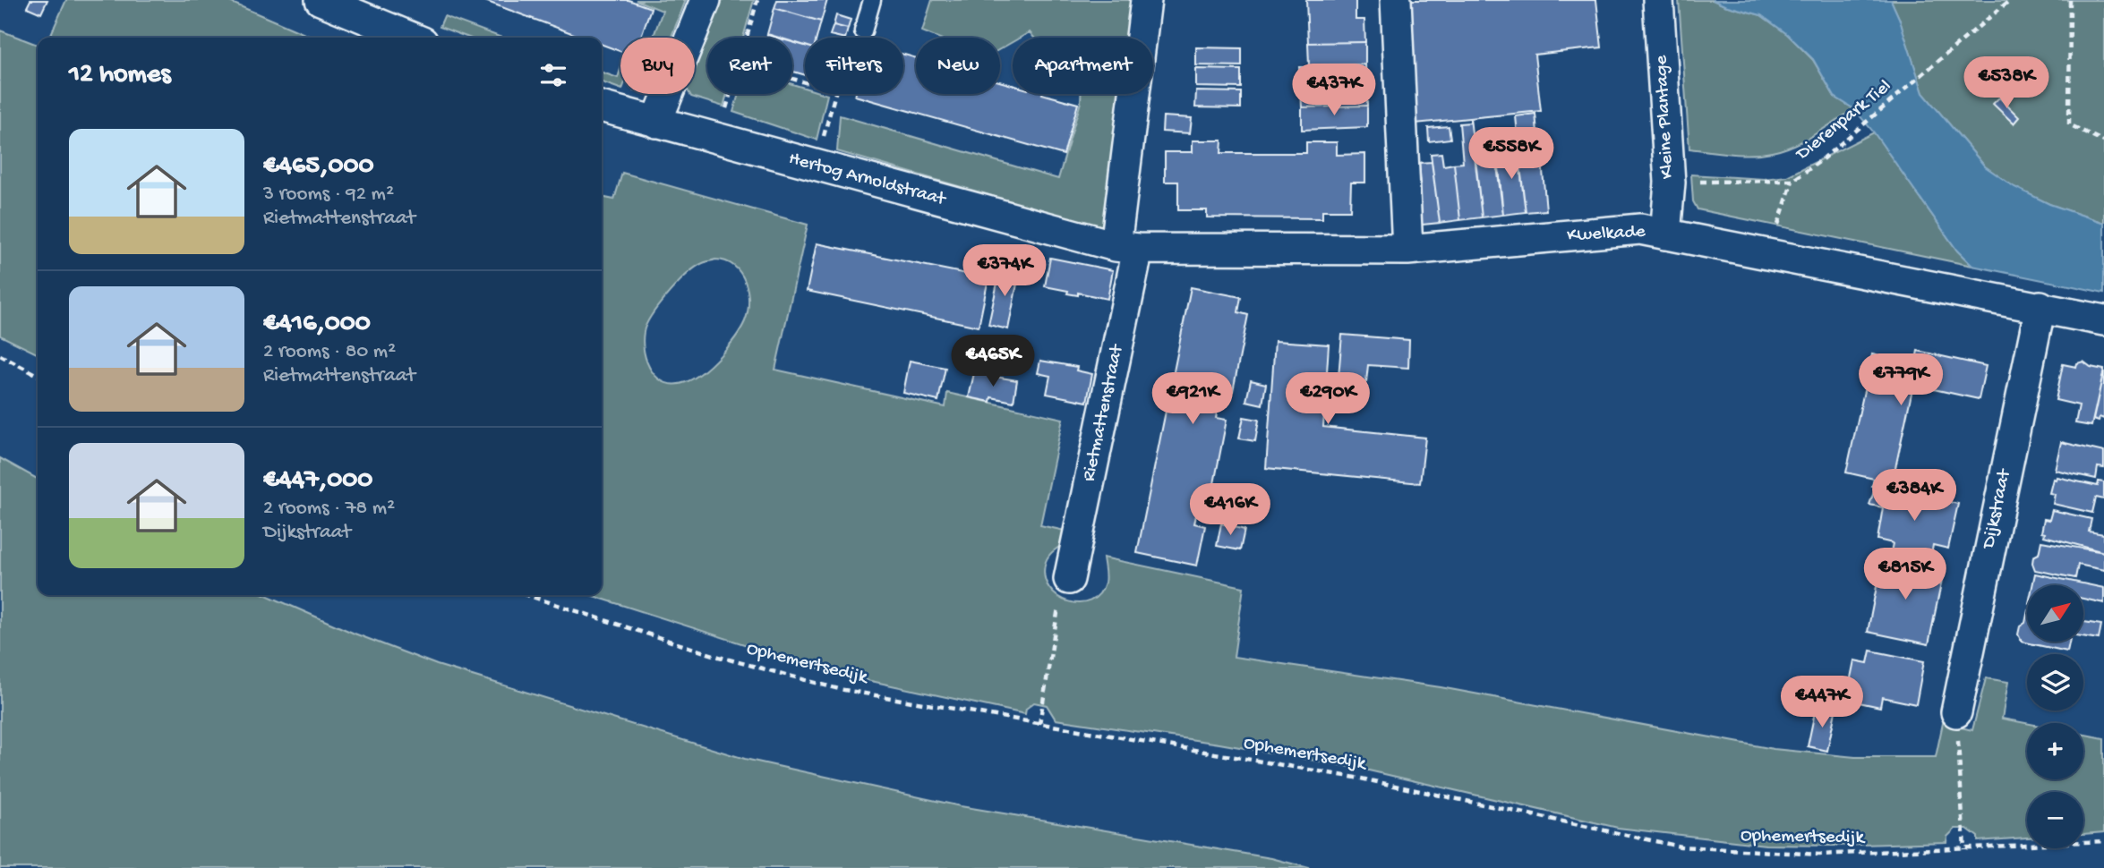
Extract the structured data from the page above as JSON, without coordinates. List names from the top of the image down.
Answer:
{
  "streets": {
    "street": [
      "Kleine Plantage",
      "Hertog Arnoldstraat",
      "Kwelkade",
      "Rietmattenstraat",
      "Dijkstraat"
    ],
    "path": ["Dierenpark Tiel", "Ophemertsedijk"]
  },
  "crossings": [
    ["Kleine Plantage", "Dierenpark Tiel"],
    ["Kleine Plantage", "Kwelkade"],
    ["Hertog Arnoldstraat", "Kwelkade"],
    ["Hertog Arnoldstraat", "Rietmattenstraat"],
    ["Kwelkade", "Rietmattenstraat"],
    ["Kwelkade", "Dijkstraat"]
  ],
  "north": "top right",
  "page": {
    "chip": [
      "Buy",
      "Rent",
      "Filters",
      "New",
      "Apartment"
    ],
    "heading": "12 homes",
    "price": [
      "€538K",
      "€437K",
      "€558K",
      "€374K",
      "€465K",
      "€779K",
      "€921K",
      "€290K",
      "€384K",
      "€416K",
      "€815K",
      "€447K"
    ],
    "list": [
      {
        "name": "€465,000",
        "note": "3 rooms · 92 m² · Rietmattenstraat"
      },
      {
        "name": "€416,000",
        "note": "2 rooms · 80 m² · Rietmattenstraat"
      },
      {
        "name": "€447,000",
        "note": "2 rooms · 78 m² · Dijkstraat"
      }
    ],
    "map_buttons": ["+", "−"]
  }
}
